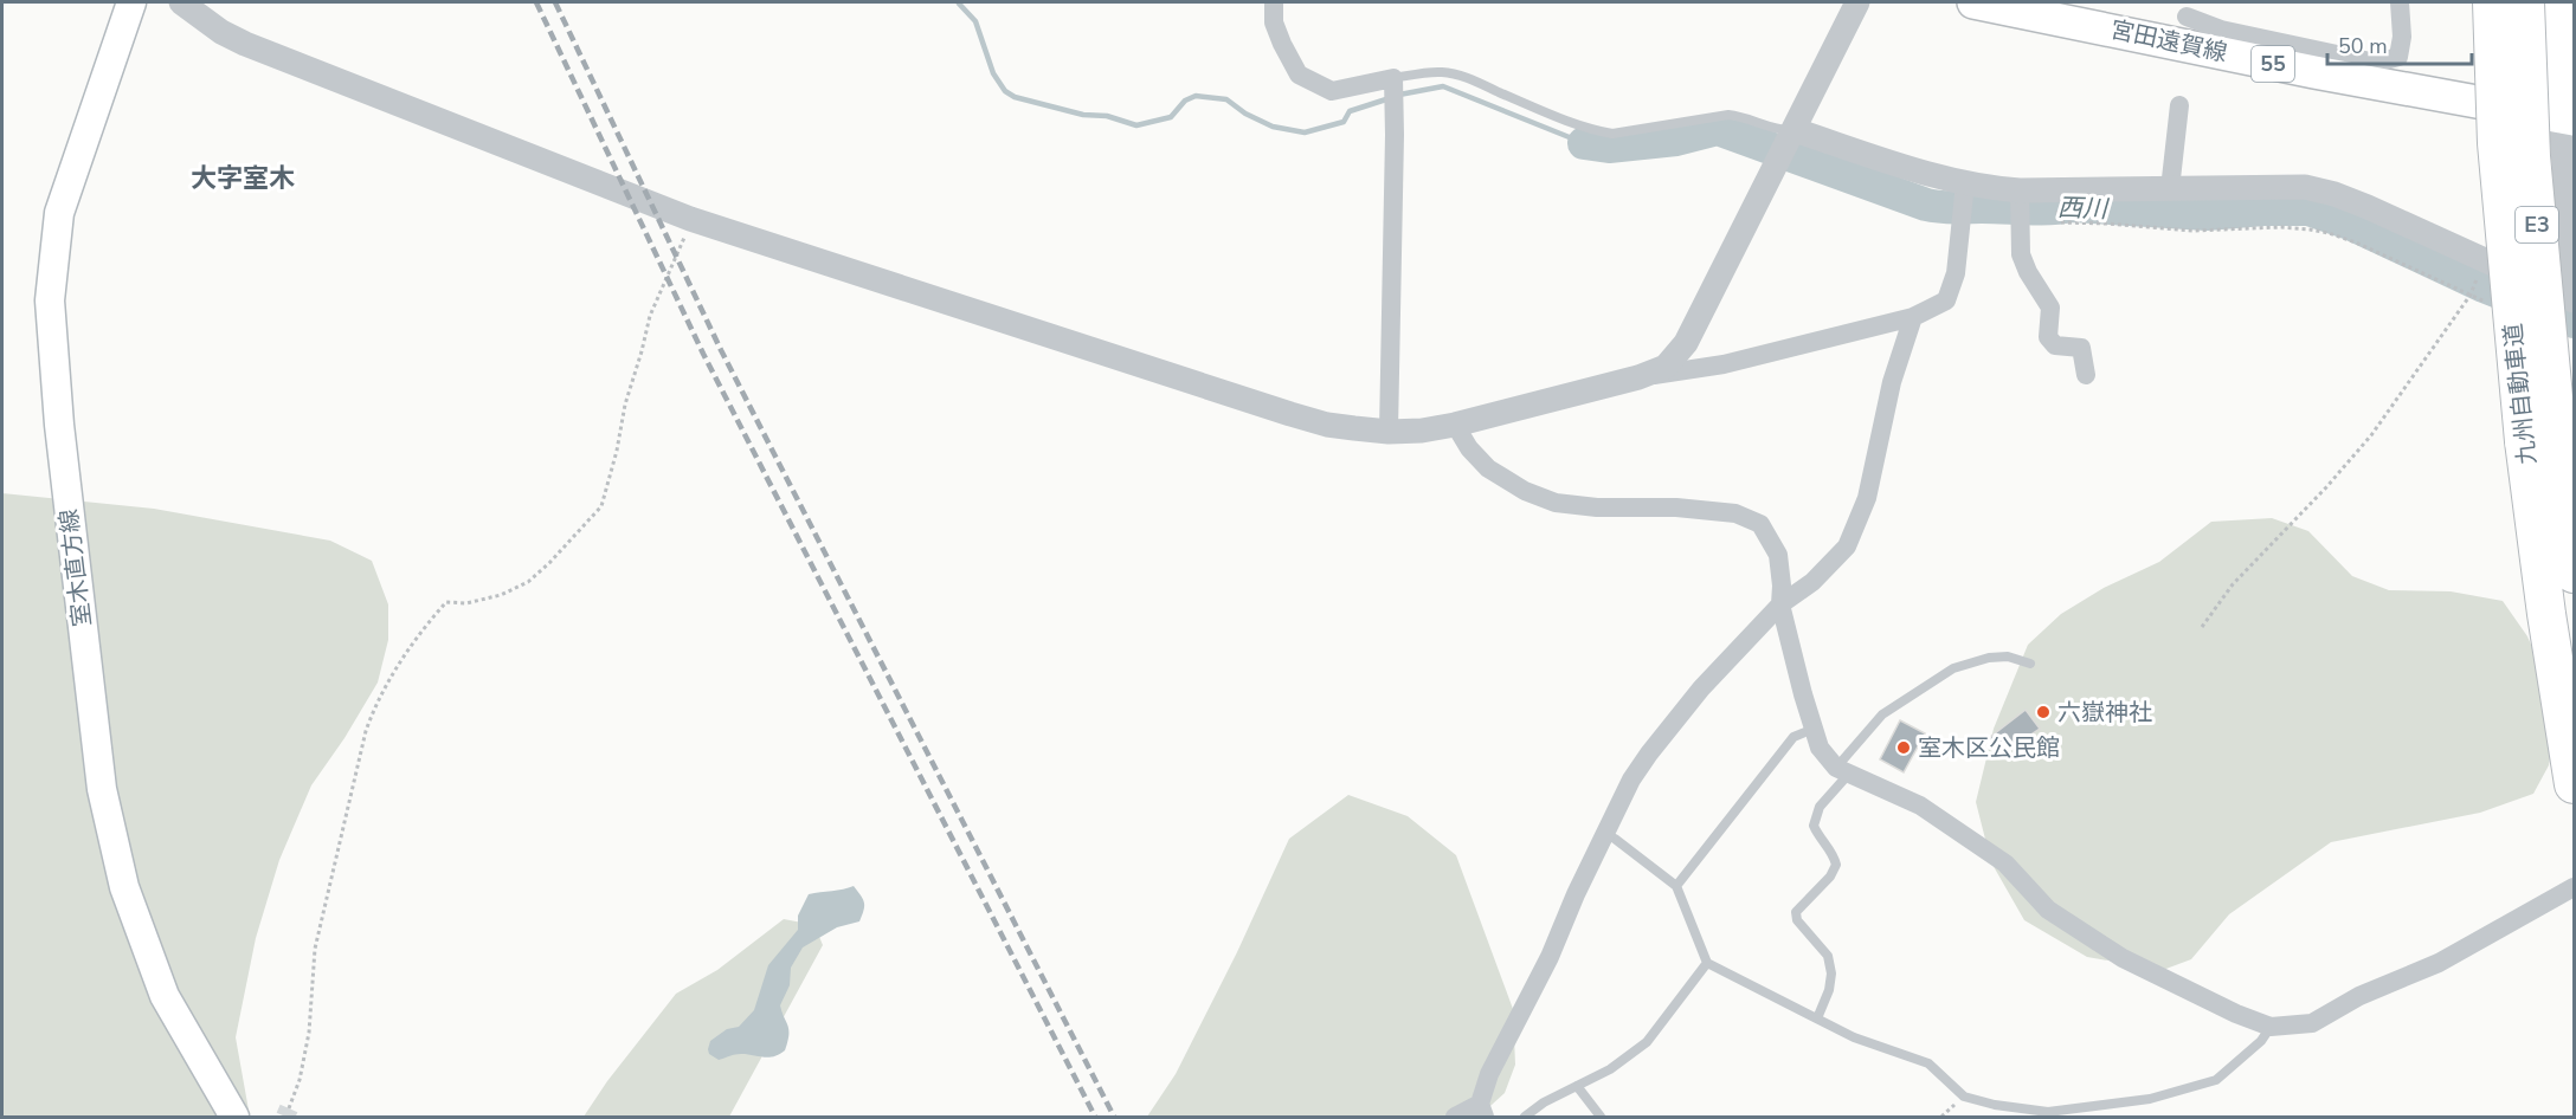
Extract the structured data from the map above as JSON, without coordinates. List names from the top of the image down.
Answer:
{
  "streets": {
    "highway": ["E3", "九州自動車道"],
    "main road": ["宮田遠賀線", "55", "室木直方線"]
  },
  "districts": ["大字室木"],
  "water": ["西川"],
  "places": ["六嶽神社", "室木区公民館"],
  "scale_bar": "50 m"
}
